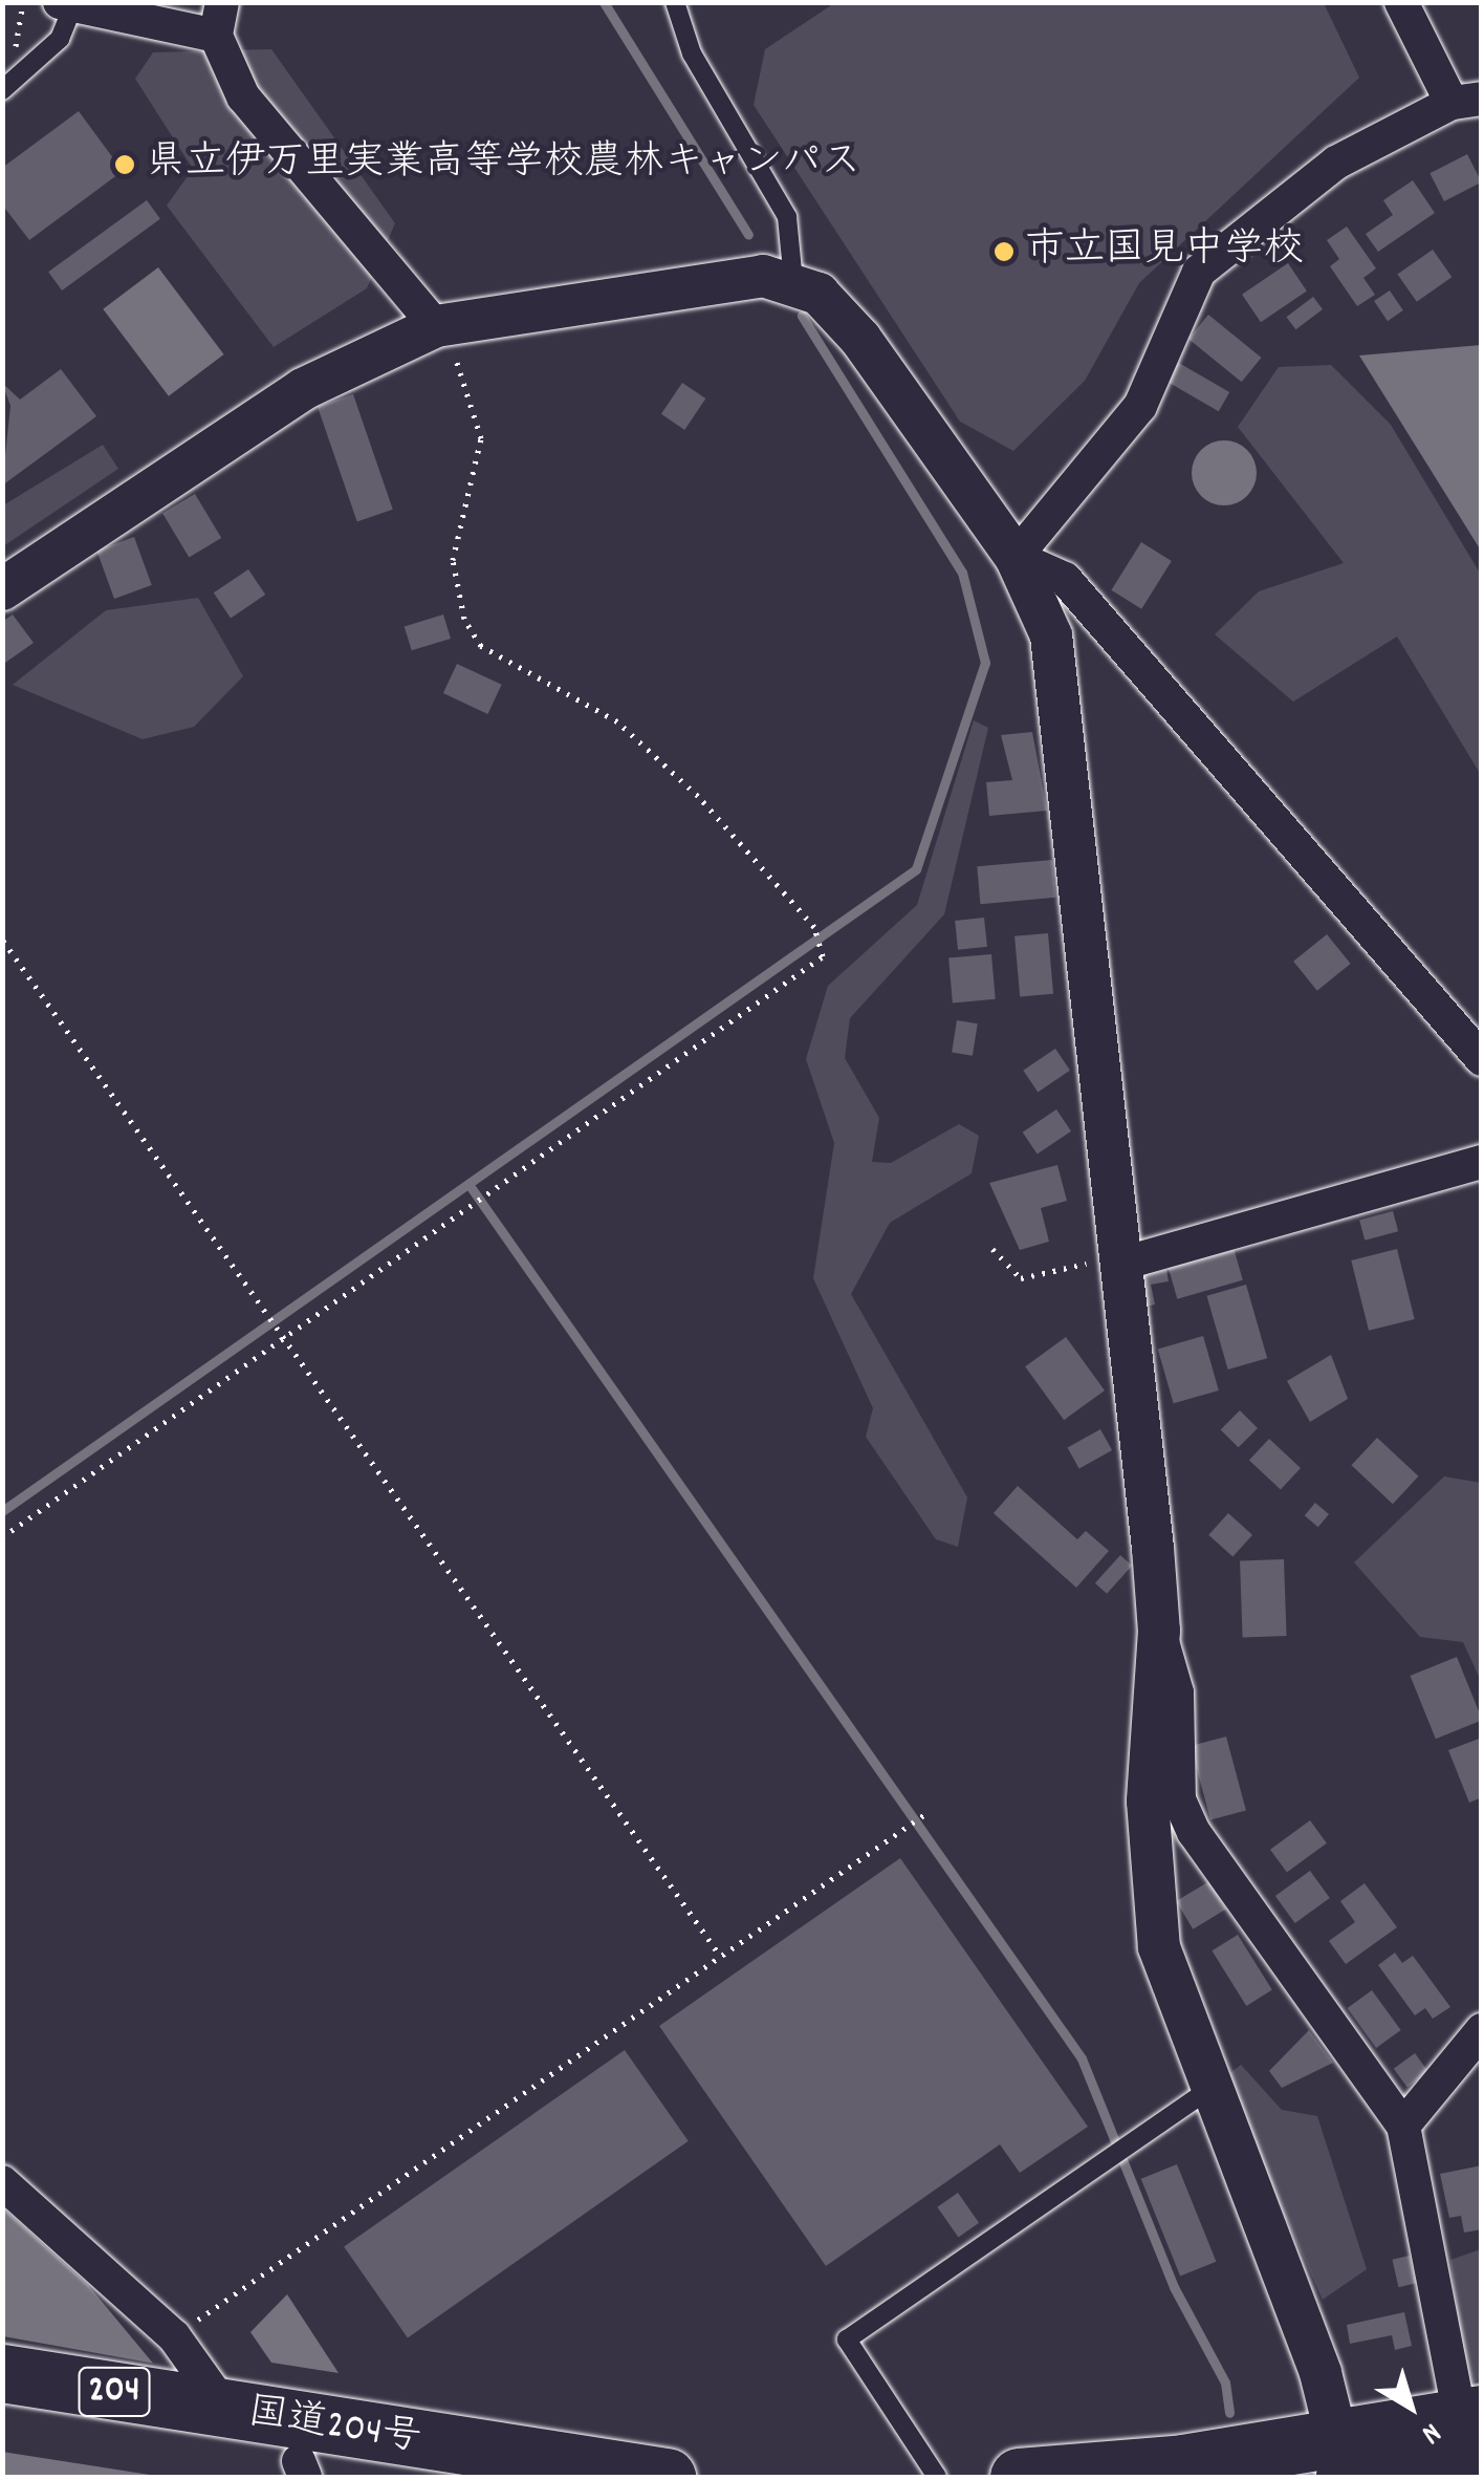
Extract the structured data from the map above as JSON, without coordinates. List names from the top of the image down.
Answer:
{
  "streets": {
    "highway": ["204", "国道204号"]
  },
  "places": ["県立伊万里実業高等学校農林キャンパス", "市立国見中学校"],
  "north": "bottom right"
}
